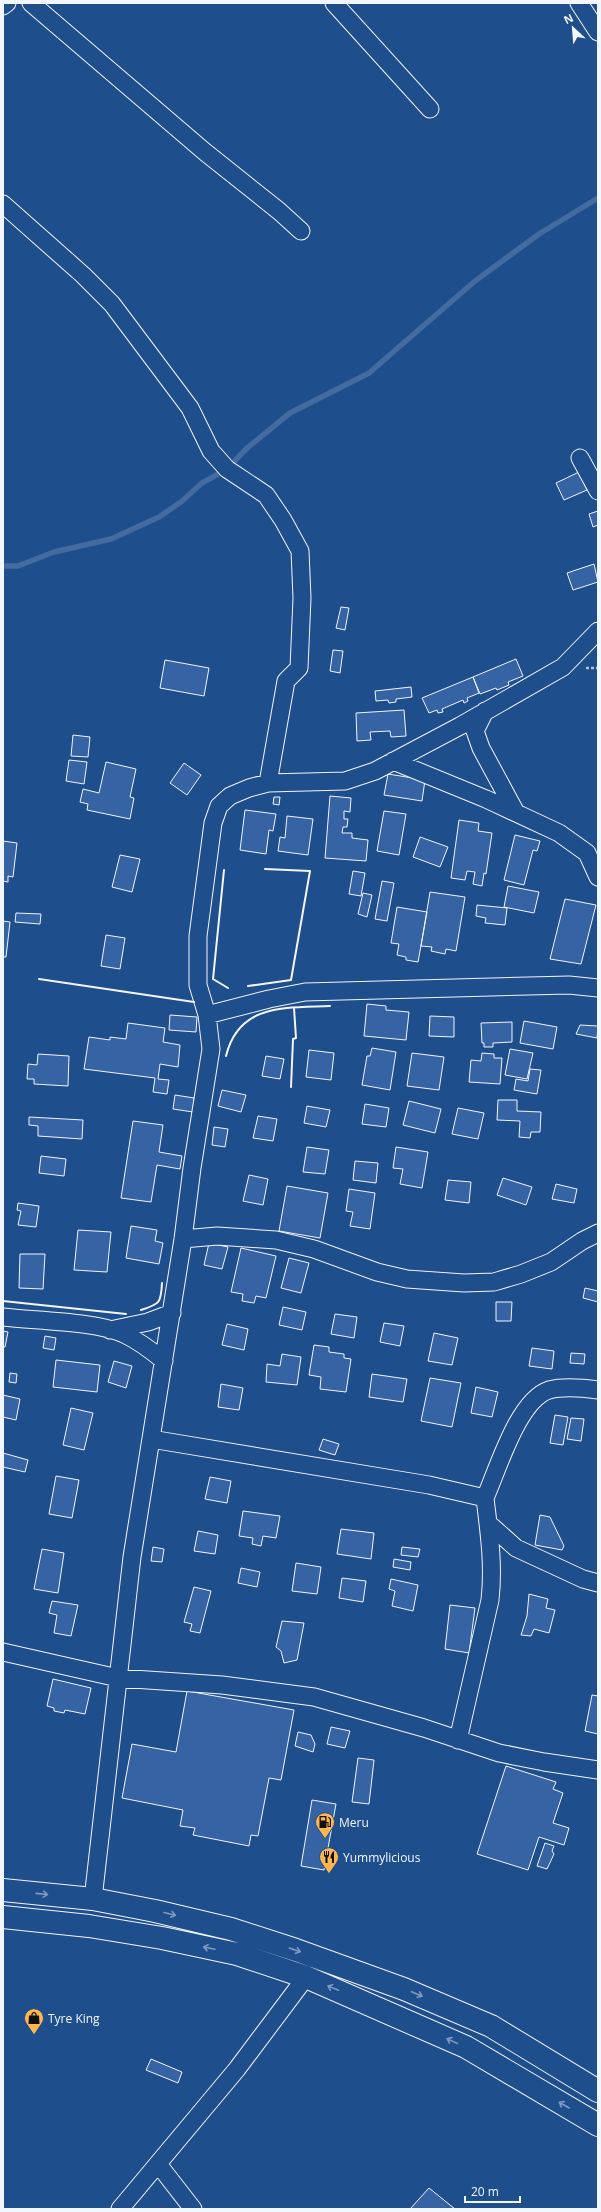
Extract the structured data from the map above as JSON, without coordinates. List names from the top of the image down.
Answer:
{
  "places": {
    "fuel station": ["Meru"],
    "restaurant": ["Yummylicious"],
    "shop": ["Tyre King"]
  },
  "scale_bar": "20 m",
  "north": "top left"
}
